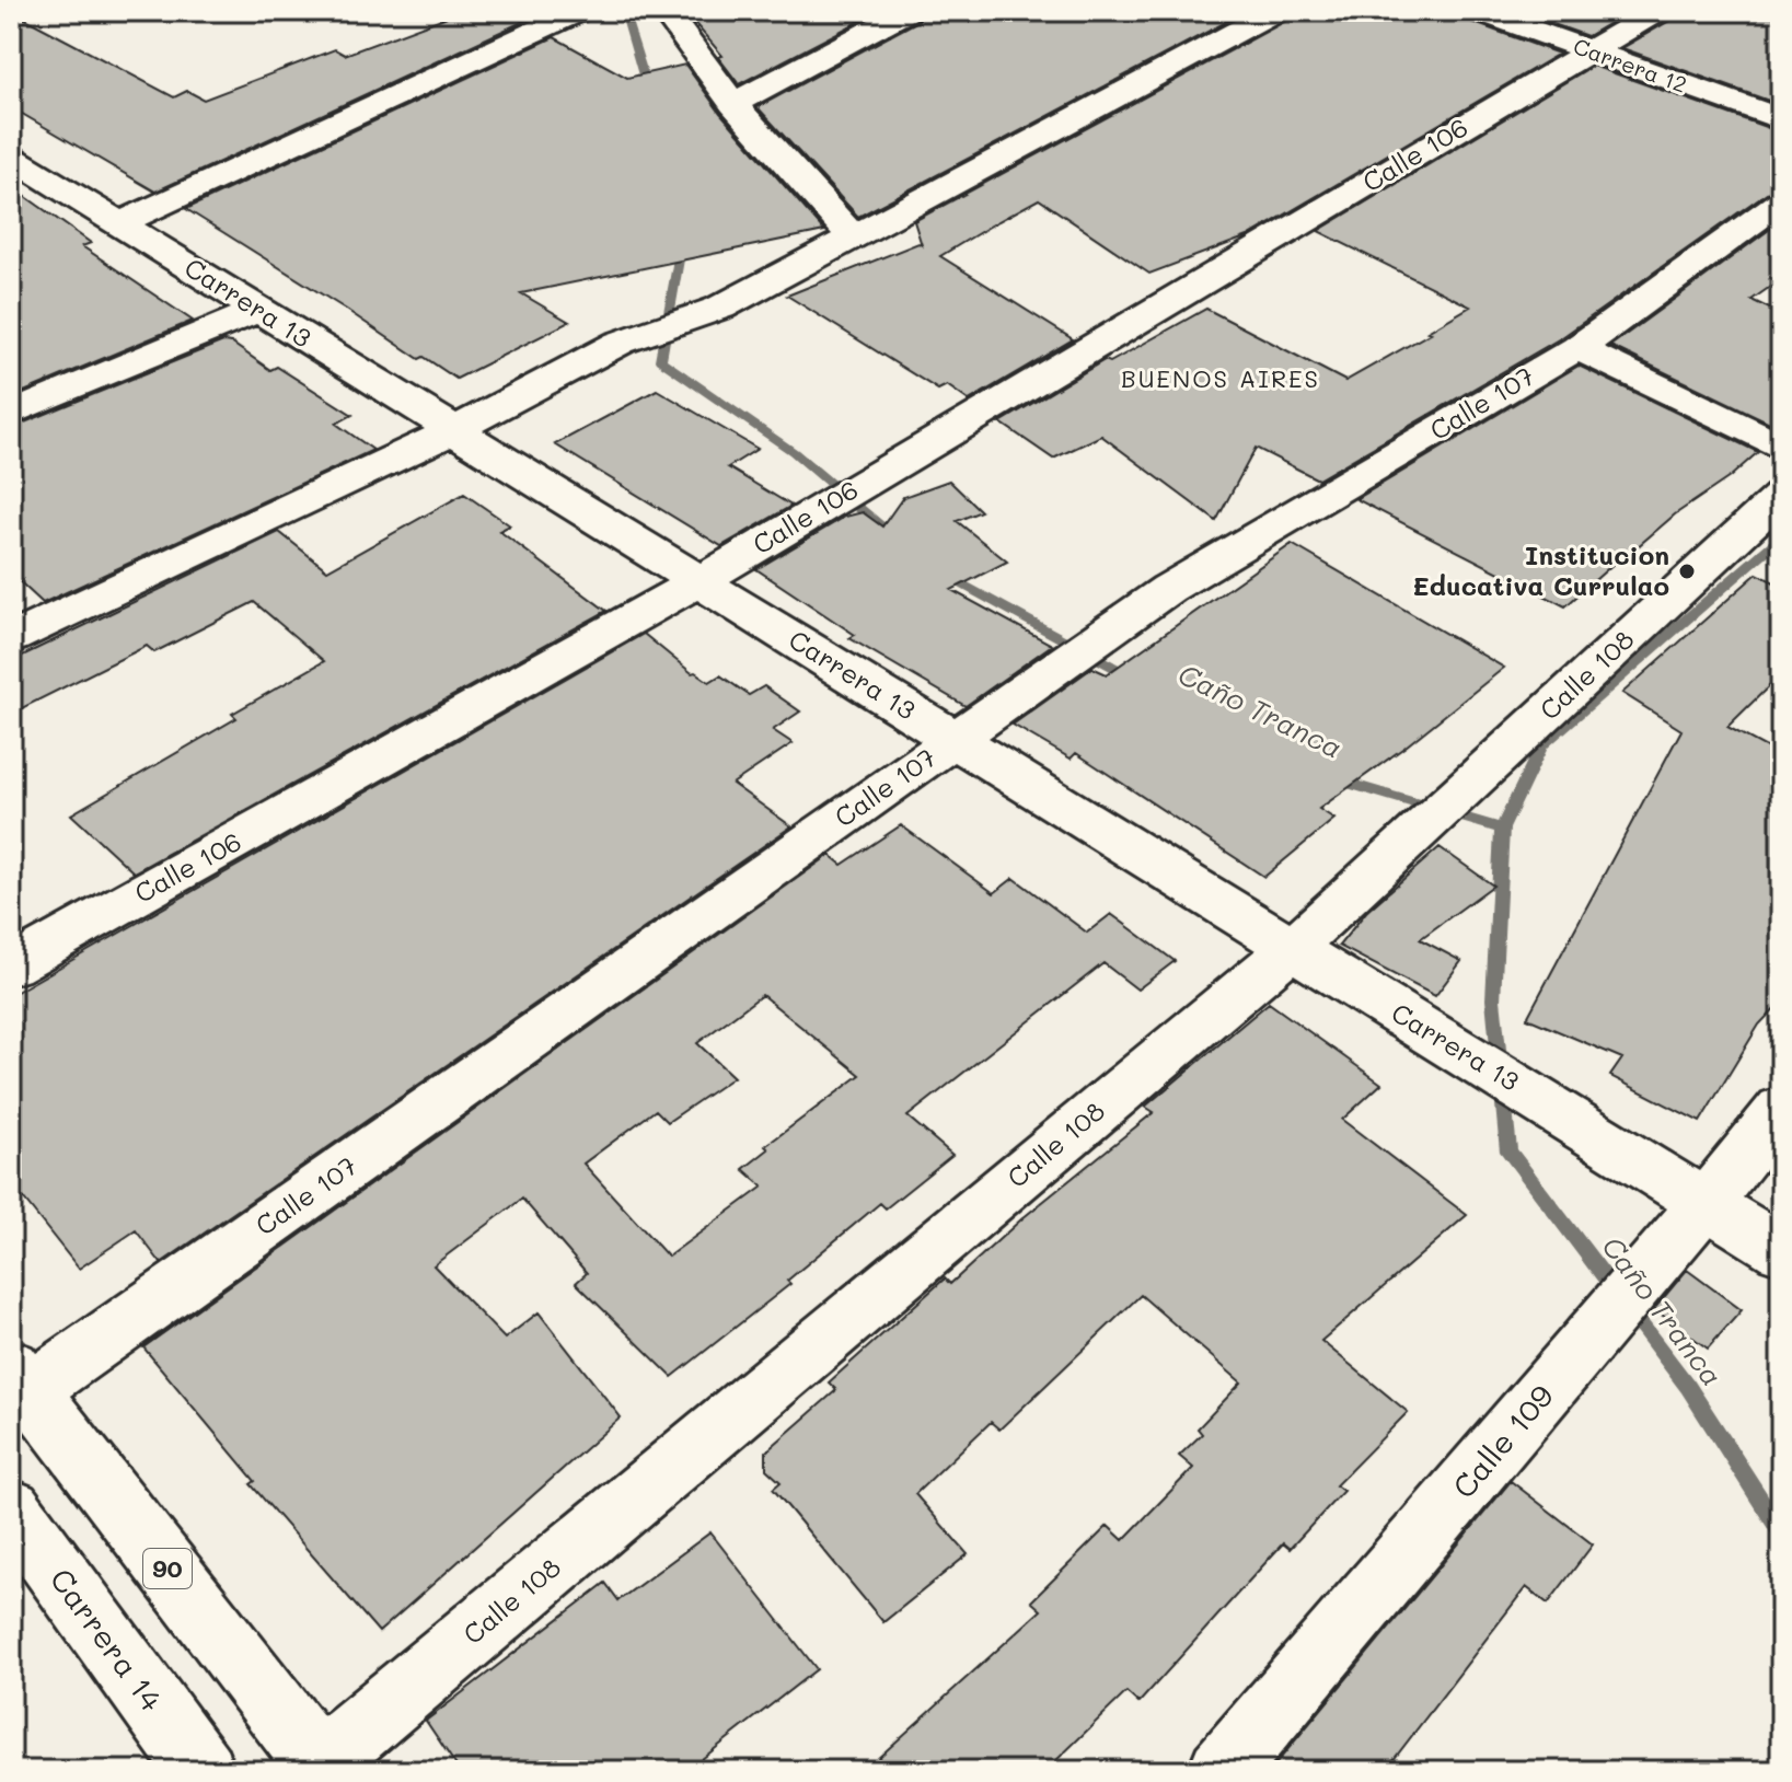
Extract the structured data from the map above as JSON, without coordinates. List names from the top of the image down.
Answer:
{
  "streets": {
    "street": [
      "Carrera 12",
      "Calle 106",
      "Carrera 13",
      "Calle 107",
      "Calle 108",
      "Calle 109",
      "90",
      "Carrera 14"
    ]
  },
  "crossings": [
    ["Carrera 12", "Calle 106"],
    ["Calle 106", "Carrera 13"],
    ["Carrera 13", "Calle 107"],
    ["Carrera 13", "Calle 108"],
    ["Carrera 13", "Calle 109"],
    ["Calle 107", "90"],
    ["Calle 108", "90"]
  ],
  "districts": ["BUENOS AIRES"],
  "water": ["Caño Tranca"],
  "places": ["Institucion Educativa Currulao"]
}
